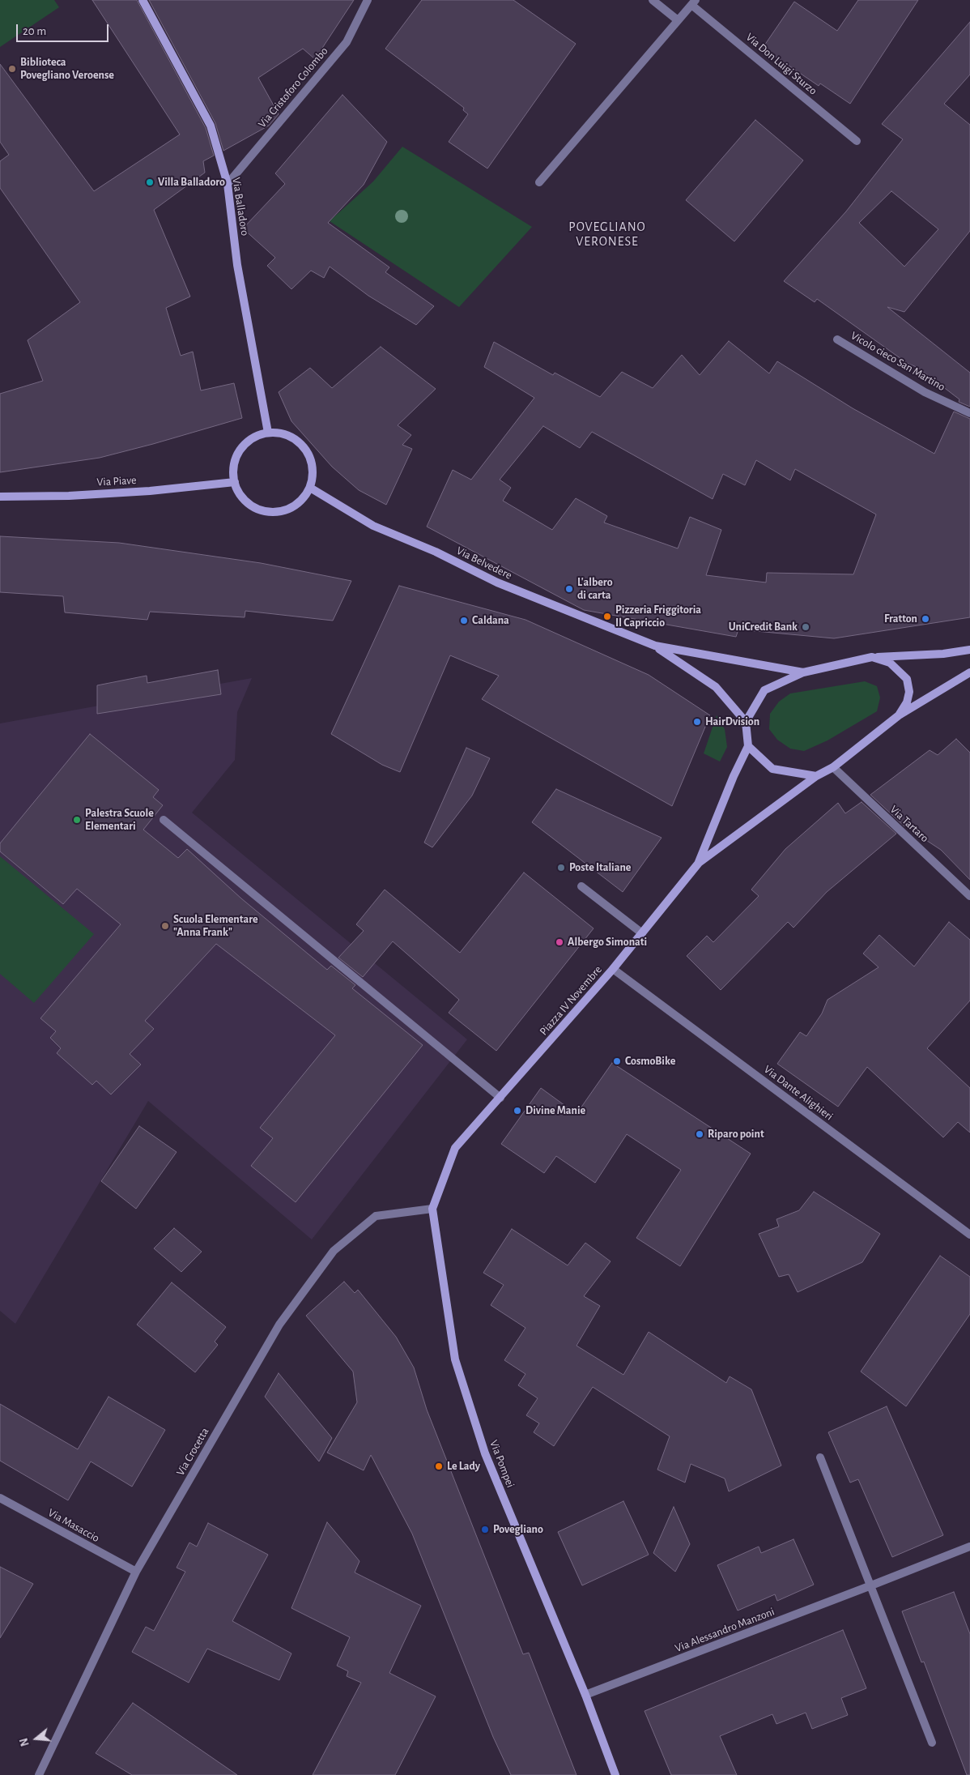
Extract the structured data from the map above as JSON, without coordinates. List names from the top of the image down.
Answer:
{
  "streets": {
    "street": [
      "Via Don Luigi Sturzo",
      "Via Cristoforo Colombo",
      "Via Balladoro",
      "Vicolo cieco San Martino",
      "Via Piave",
      "Via Belvedere",
      "Via Tartaro",
      "Piazza IV Novembre",
      "Via Dante Alighieri",
      "Via Crocetta",
      "Via Pompei",
      "Via Masaccio",
      "Via Alessandro Manzoni"
    ]
  },
  "crossings": [
    ["Via Cristoforo Colombo", "Via Balladoro"],
    ["Via Balladoro", "Via Piave"],
    ["Via Balladoro", "Via Belvedere"],
    ["Via Piave", "Via Belvedere"],
    ["Via Tartaro", "Piazza IV Novembre"],
    ["Piazza IV Novembre", "Via Dante Alighieri"],
    ["Piazza IV Novembre", "Via Pompei"],
    ["Via Crocetta", "Via Pompei"],
    ["Via Crocetta", "Via Masaccio"],
    ["Via Pompei", "Via Alessandro Manzoni"]
  ],
  "districts": ["POVEGLIANO VERONESE"],
  "places": [
    "Biblioteca Povegliano Veroense",
    "Villa Balladoro",
    "L'albero di carta",
    "Pizzeria Friggitoria Il Capriccio",
    "Fratton",
    "Caldana",
    "UniCredit Bank",
    "HairDvision",
    "Palestra Scuole Elementari",
    "Poste Italiane",
    "Scuola Elementare \"Anna Frank\"",
    "Albergo Simonati",
    "CosmoBike",
    "Divine Manie",
    "Riparo point",
    "Le Lady",
    "Povegliano"
  ],
  "scale_bar": "20 m",
  "north": "left"
}
